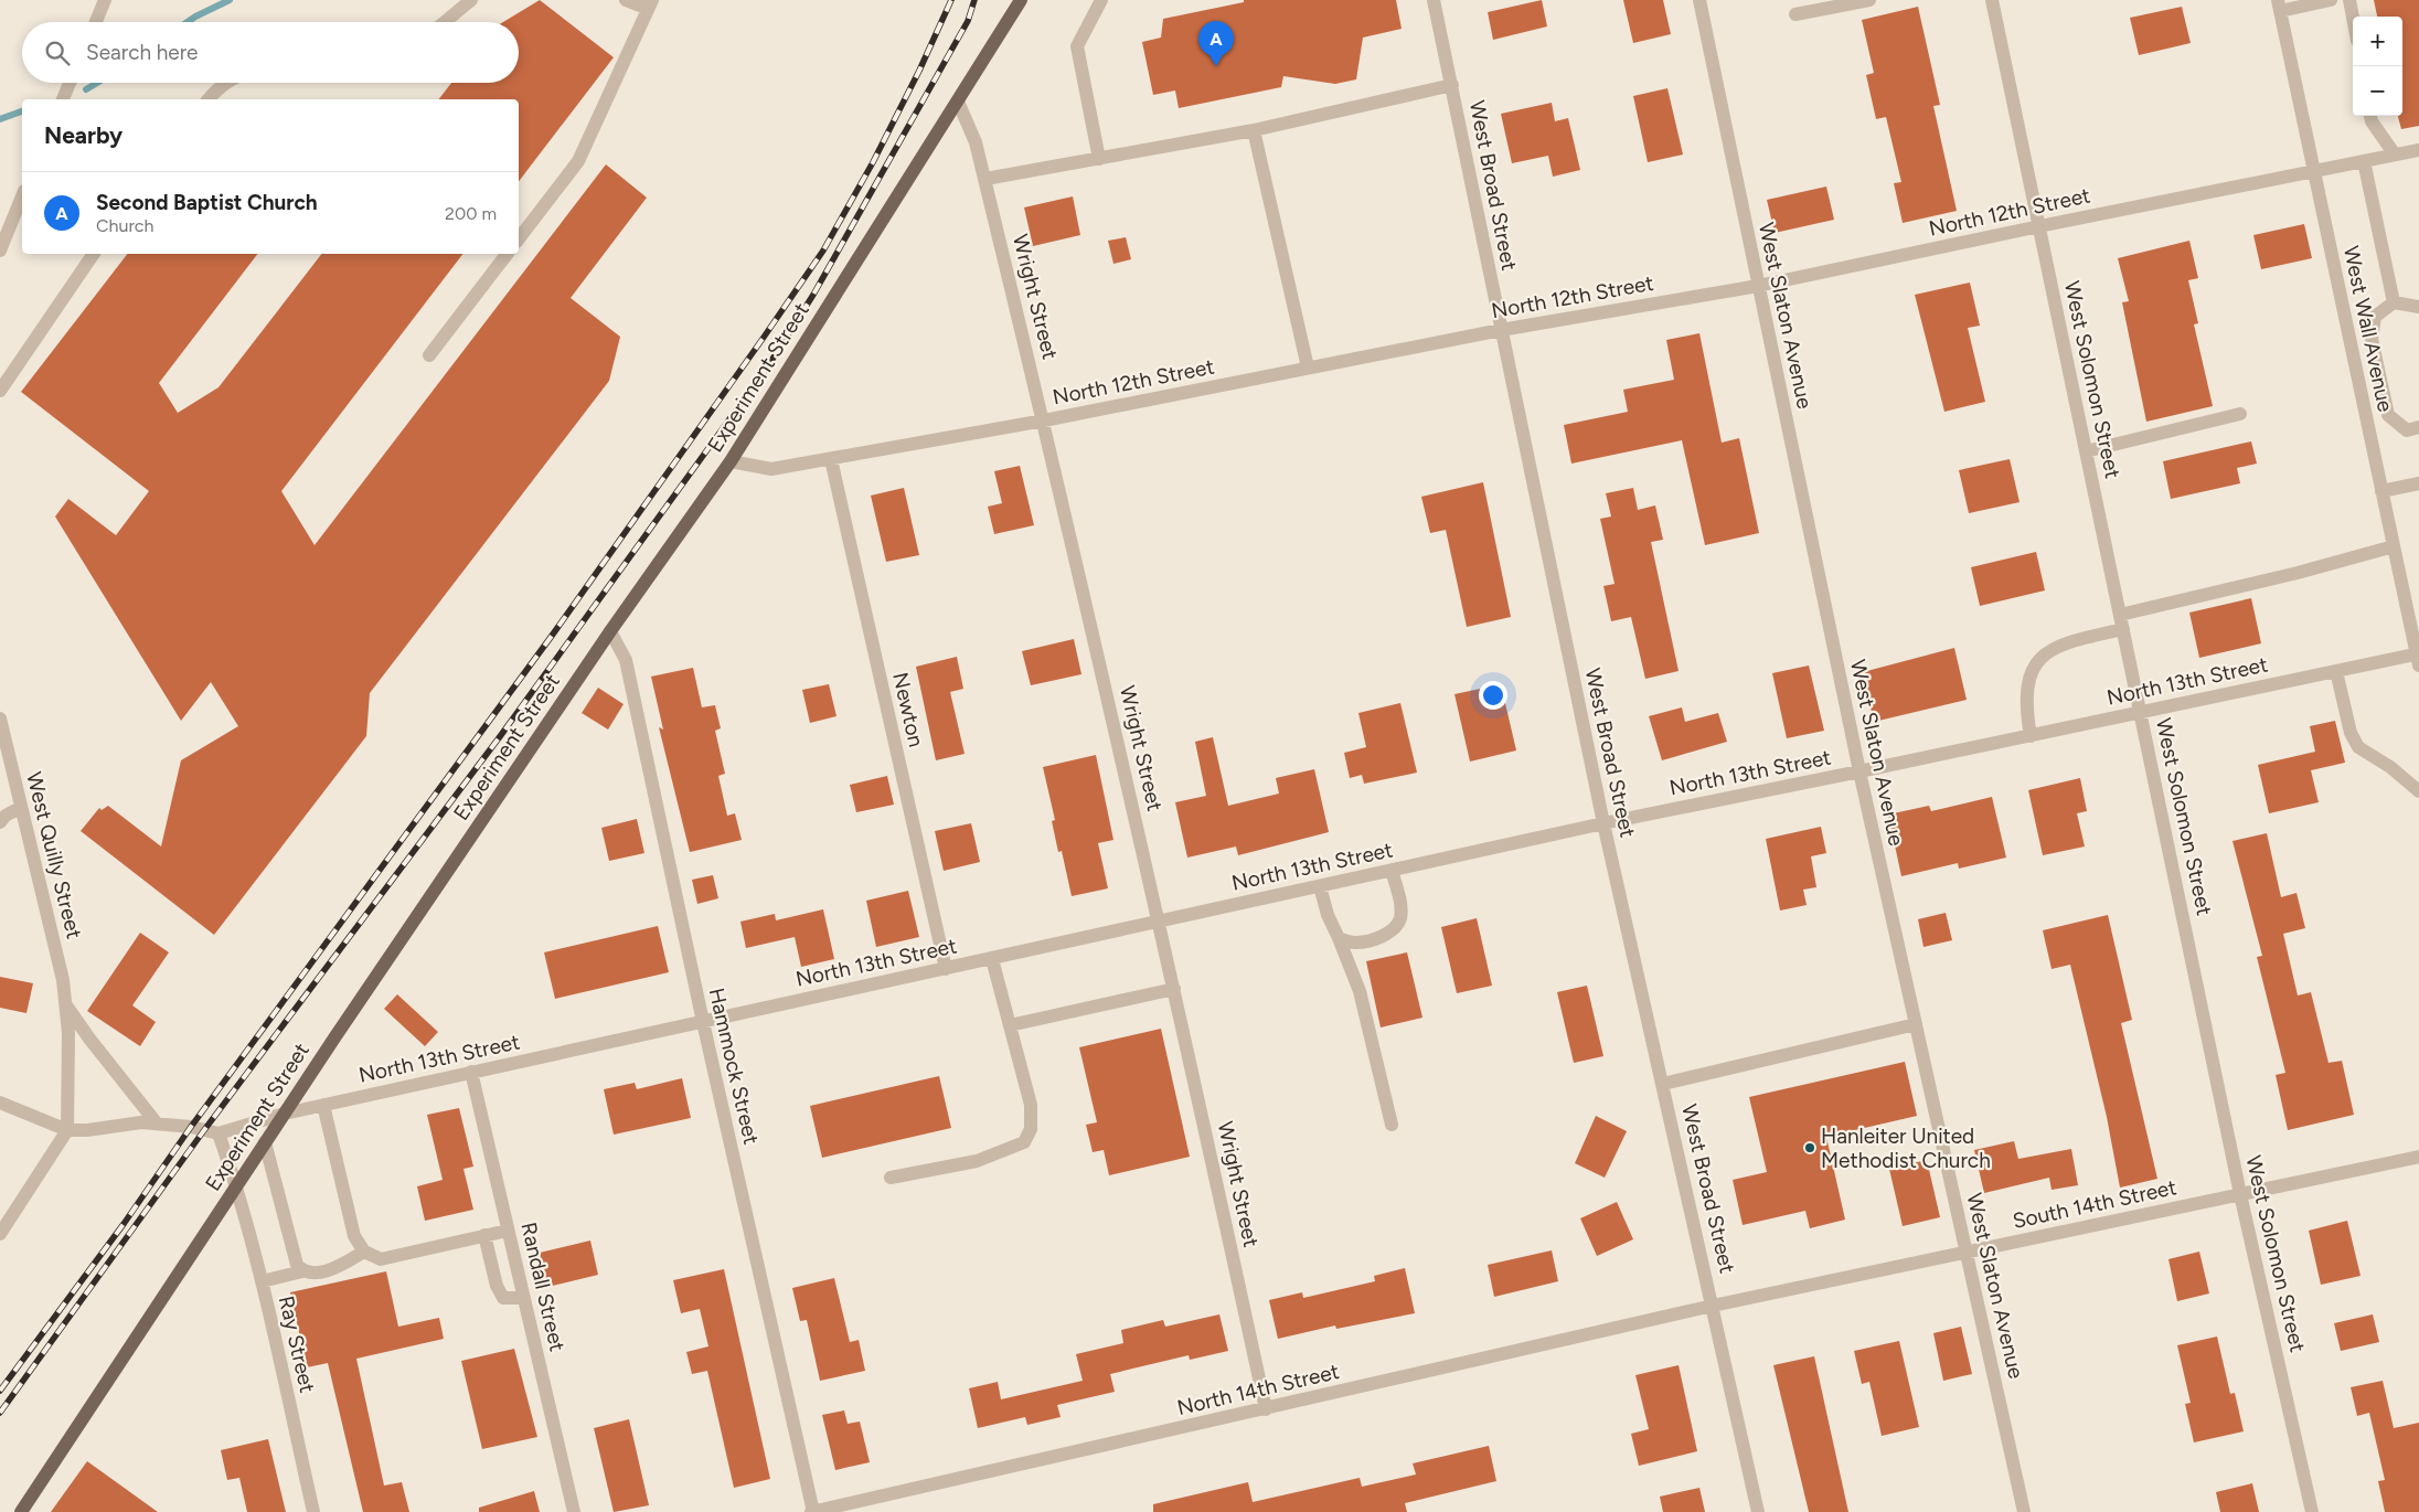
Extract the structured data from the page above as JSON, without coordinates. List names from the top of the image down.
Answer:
{
  "streets": {
    "main road": ["Experiment Street"],
    "street": [
      "West Broad Street",
      "North 12th Street",
      "Wright Street",
      "West Slaton Avenue",
      "West Wall Avenue",
      "West Solomon Street",
      "North 13th Street",
      "Newton",
      "West Quilly Street",
      "Hammock Street",
      "South 14th Street",
      "Randall Street",
      "Ray Street",
      "North 14th Street"
    ]
  },
  "crossings": [
    ["West Broad Street", "North 12th Street"],
    ["West Broad Street", "North 13th Street"],
    ["West Broad Street", "South 14th Street"],
    ["West Broad Street", "North 14th Street"],
    ["North 12th Street", "Wright Street"],
    ["North 12th Street", "West Slaton Avenue"],
    ["North 12th Street", "West Wall Avenue"],
    ["North 12th Street", "Experiment Street"],
    ["North 12th Street", "West Solomon Street"],
    ["North 12th Street", "Newton"],
    ["Wright Street", "Experiment Street"],
    ["Wright Street", "North 13th Street"],
    ["Wright Street", "North 14th Street"],
    ["West Slaton Avenue", "North 13th Street"],
    ["West Slaton Avenue", "South 14th Street"],
    ["West Wall Avenue", "North 13th Street"],
    ["Experiment Street", "North 13th Street"],
    ["Experiment Street", "Hammock Street"],
    ["Experiment Street", "Ray Street"],
    ["West Solomon Street", "North 13th Street"],
    ["West Solomon Street", "South 14th Street"],
    ["North 13th Street", "Newton"],
    ["North 13th Street", "Hammock Street"],
    ["North 13th Street", "Randall Street"],
    ["Hammock Street", "North 14th Street"],
    ["South 14th Street", "North 14th Street"]
  ],
  "places": ["Hanleiter United Methodist Church"],
  "page": {
    "map_buttons": ["+", "−"],
    "pins": "A",
    "search": "Search here",
    "heading": "Nearby",
    "list": [
      {
        "mark": "A",
        "name": "Second Baptist Church",
        "note": "Church",
        "value": "200 m"
      }
    ]
  }
}
